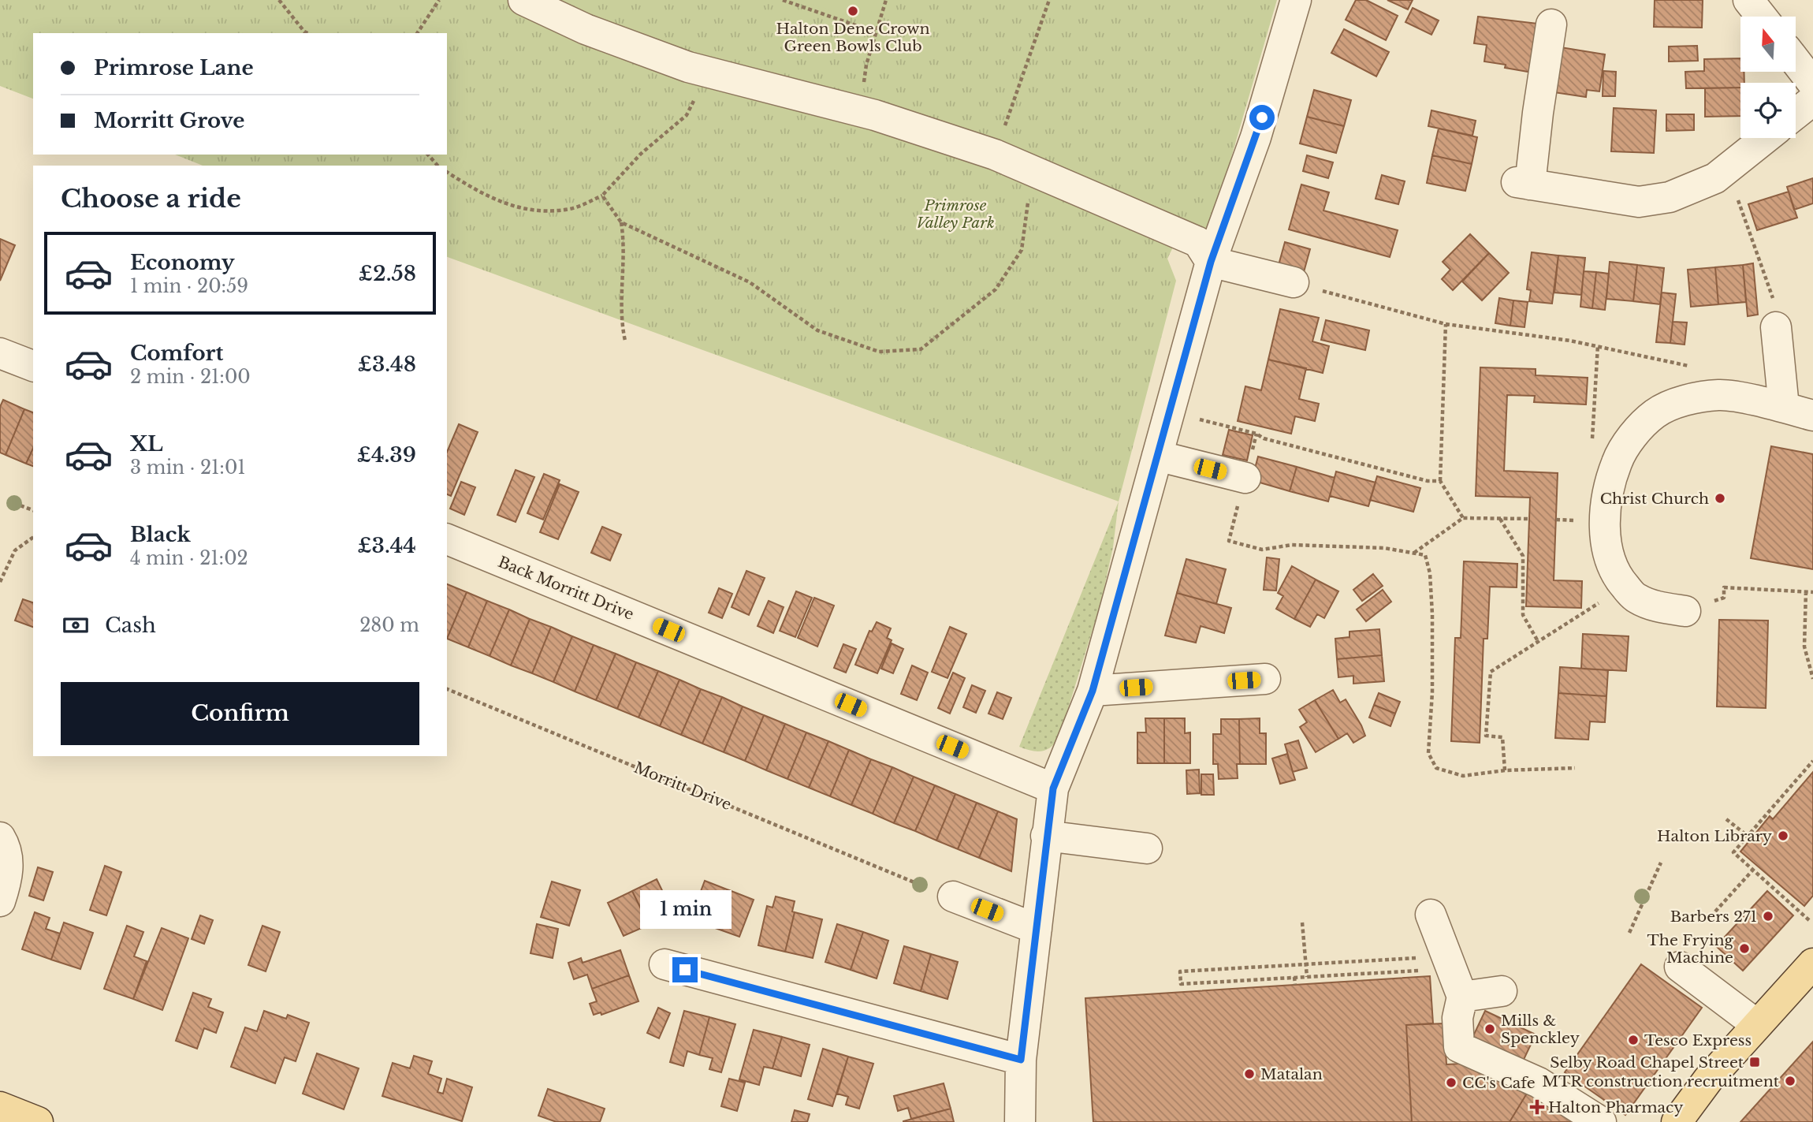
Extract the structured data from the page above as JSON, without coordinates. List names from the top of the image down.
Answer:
{
  "streets": {
    "street": ["Back Morritt Drive"],
    "path": ["Morritt Drive"]
  },
  "parks": ["Primrose Valley Park"],
  "places": {
    "other": [
      "Halton Dene Crown Green Bowls Club",
      "Christ Church",
      "Halton Library",
      "Barbers 271",
      "The Frying Machine",
      "Mills & Spenckley",
      "Tesco Express",
      "Matalan",
      "MTR construction recruitment",
      "CC's Cafe"
    ],
    "transit": ["Selby Road Chapel Street"],
    "health": ["Halton Pharmacy"]
  },
  "north": "top",
  "page": {
    "banner": ["Primrose Lane", "Morritt Grove"],
    "heading": "Choose a ride",
    "list": [
      {
        "name": "Economy",
        "note": "1 min · 20:59",
        "value": "£2.58"
      },
      {
        "name": "Comfort",
        "note": "2 min · 21:00",
        "value": "£3.48"
      },
      {
        "name": "XL",
        "note": "3 min · 21:01",
        "value": "£4.39"
      },
      {
        "name": "Black",
        "note": "4 min · 21:02",
        "value": "£3.44"
      }
    ],
    "pay": ["Cash", "280 m"],
    "buttons": "Confirm",
    "bubble": "1 min"
  }
}
